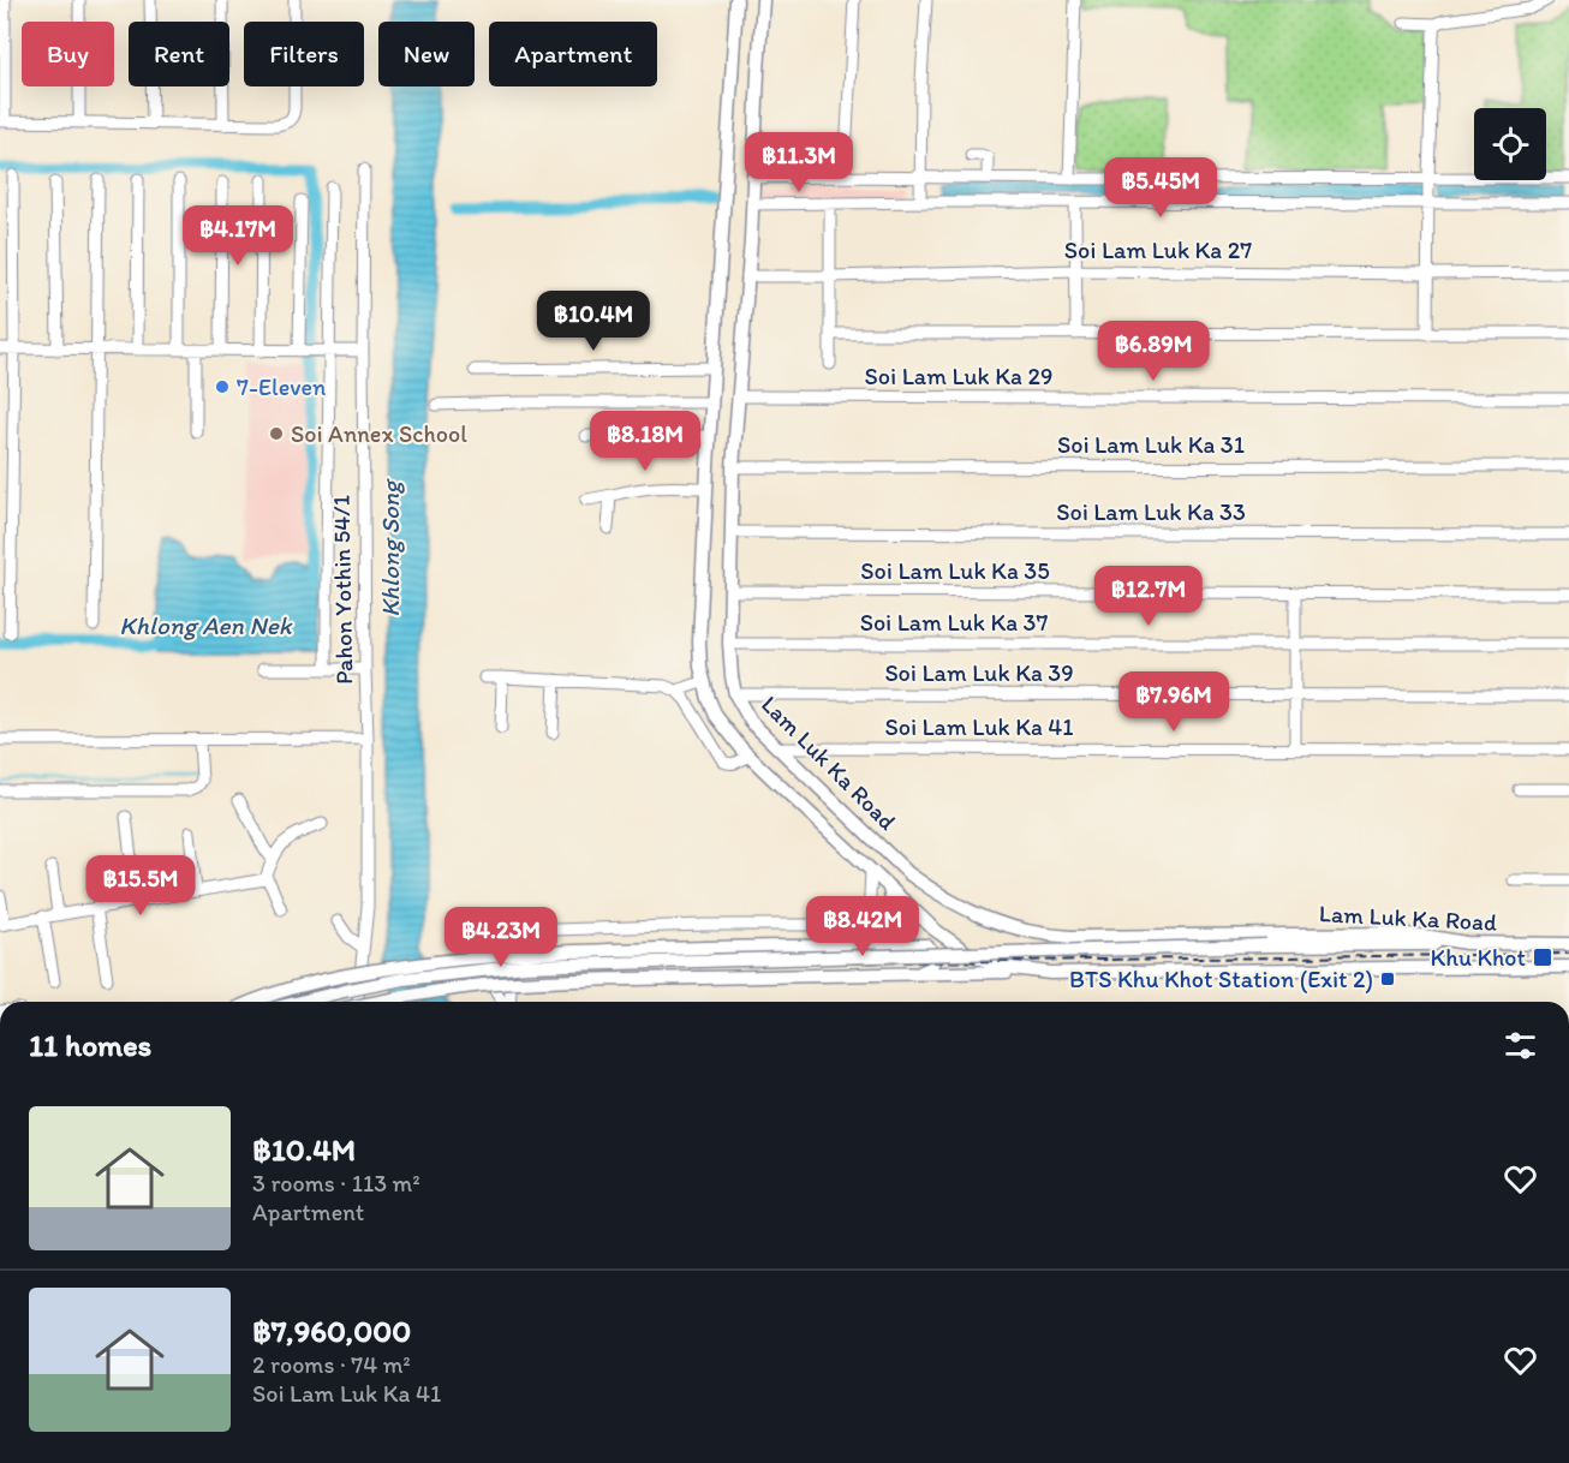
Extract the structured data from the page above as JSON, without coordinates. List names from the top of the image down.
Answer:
{
  "streets": {
    "main road": ["Lam Luk Ka Road"],
    "street": [
      "Soi Lam Luk Ka 27",
      "Soi Lam Luk Ka 29",
      "Soi Lam Luk Ka 31",
      "Soi Lam Luk Ka 33",
      "Soi Lam Luk Ka 35",
      "Pahon Yothin 54/1",
      "Soi Lam Luk Ka 37",
      "Soi Lam Luk Ka 39",
      "Soi Lam Luk Ka 41"
    ]
  },
  "crossings": [
    ["Soi Lam Luk Ka 27", "Lam Luk Ka Road"],
    ["Soi Lam Luk Ka 29", "Lam Luk Ka Road"],
    ["Soi Lam Luk Ka 31", "Lam Luk Ka Road"],
    ["Soi Lam Luk Ka 33", "Lam Luk Ka Road"],
    ["Soi Lam Luk Ka 35", "Lam Luk Ka Road"],
    ["Soi Lam Luk Ka 37", "Lam Luk Ka Road"],
    ["Soi Lam Luk Ka 39", "Lam Luk Ka Road"],
    ["Soi Lam Luk Ka 41", "Lam Luk Ka Road"]
  ],
  "water": ["Khlong Song", "Khlong Aen Nek"],
  "places": {
    "other": ["7-Eleven", "Soi Annex School"],
    "transit": ["Khu Khot", "BTS Khu Khot Station (Exit 2)"]
  },
  "page": {
    "chip": [
      "Buy",
      "Rent",
      "Filters",
      "New",
      "Apartment"
    ],
    "price": [
      "฿11.3M",
      "฿5.45M",
      "฿4.17M",
      "฿10.4M",
      "฿6.89M",
      "฿8.18M",
      "฿12.7M",
      "฿7.96M",
      "฿15.5M",
      "฿8.42M",
      "฿4.23M"
    ],
    "heading": "11 homes",
    "list": [
      {
        "name": "฿10.4M",
        "note": "3 rooms · 113 m² · Apartment"
      },
      {
        "name": "฿7,960,000",
        "note": "2 rooms · 74 m² · Soi Lam Luk Ka 41"
      }
    ]
  }
}
